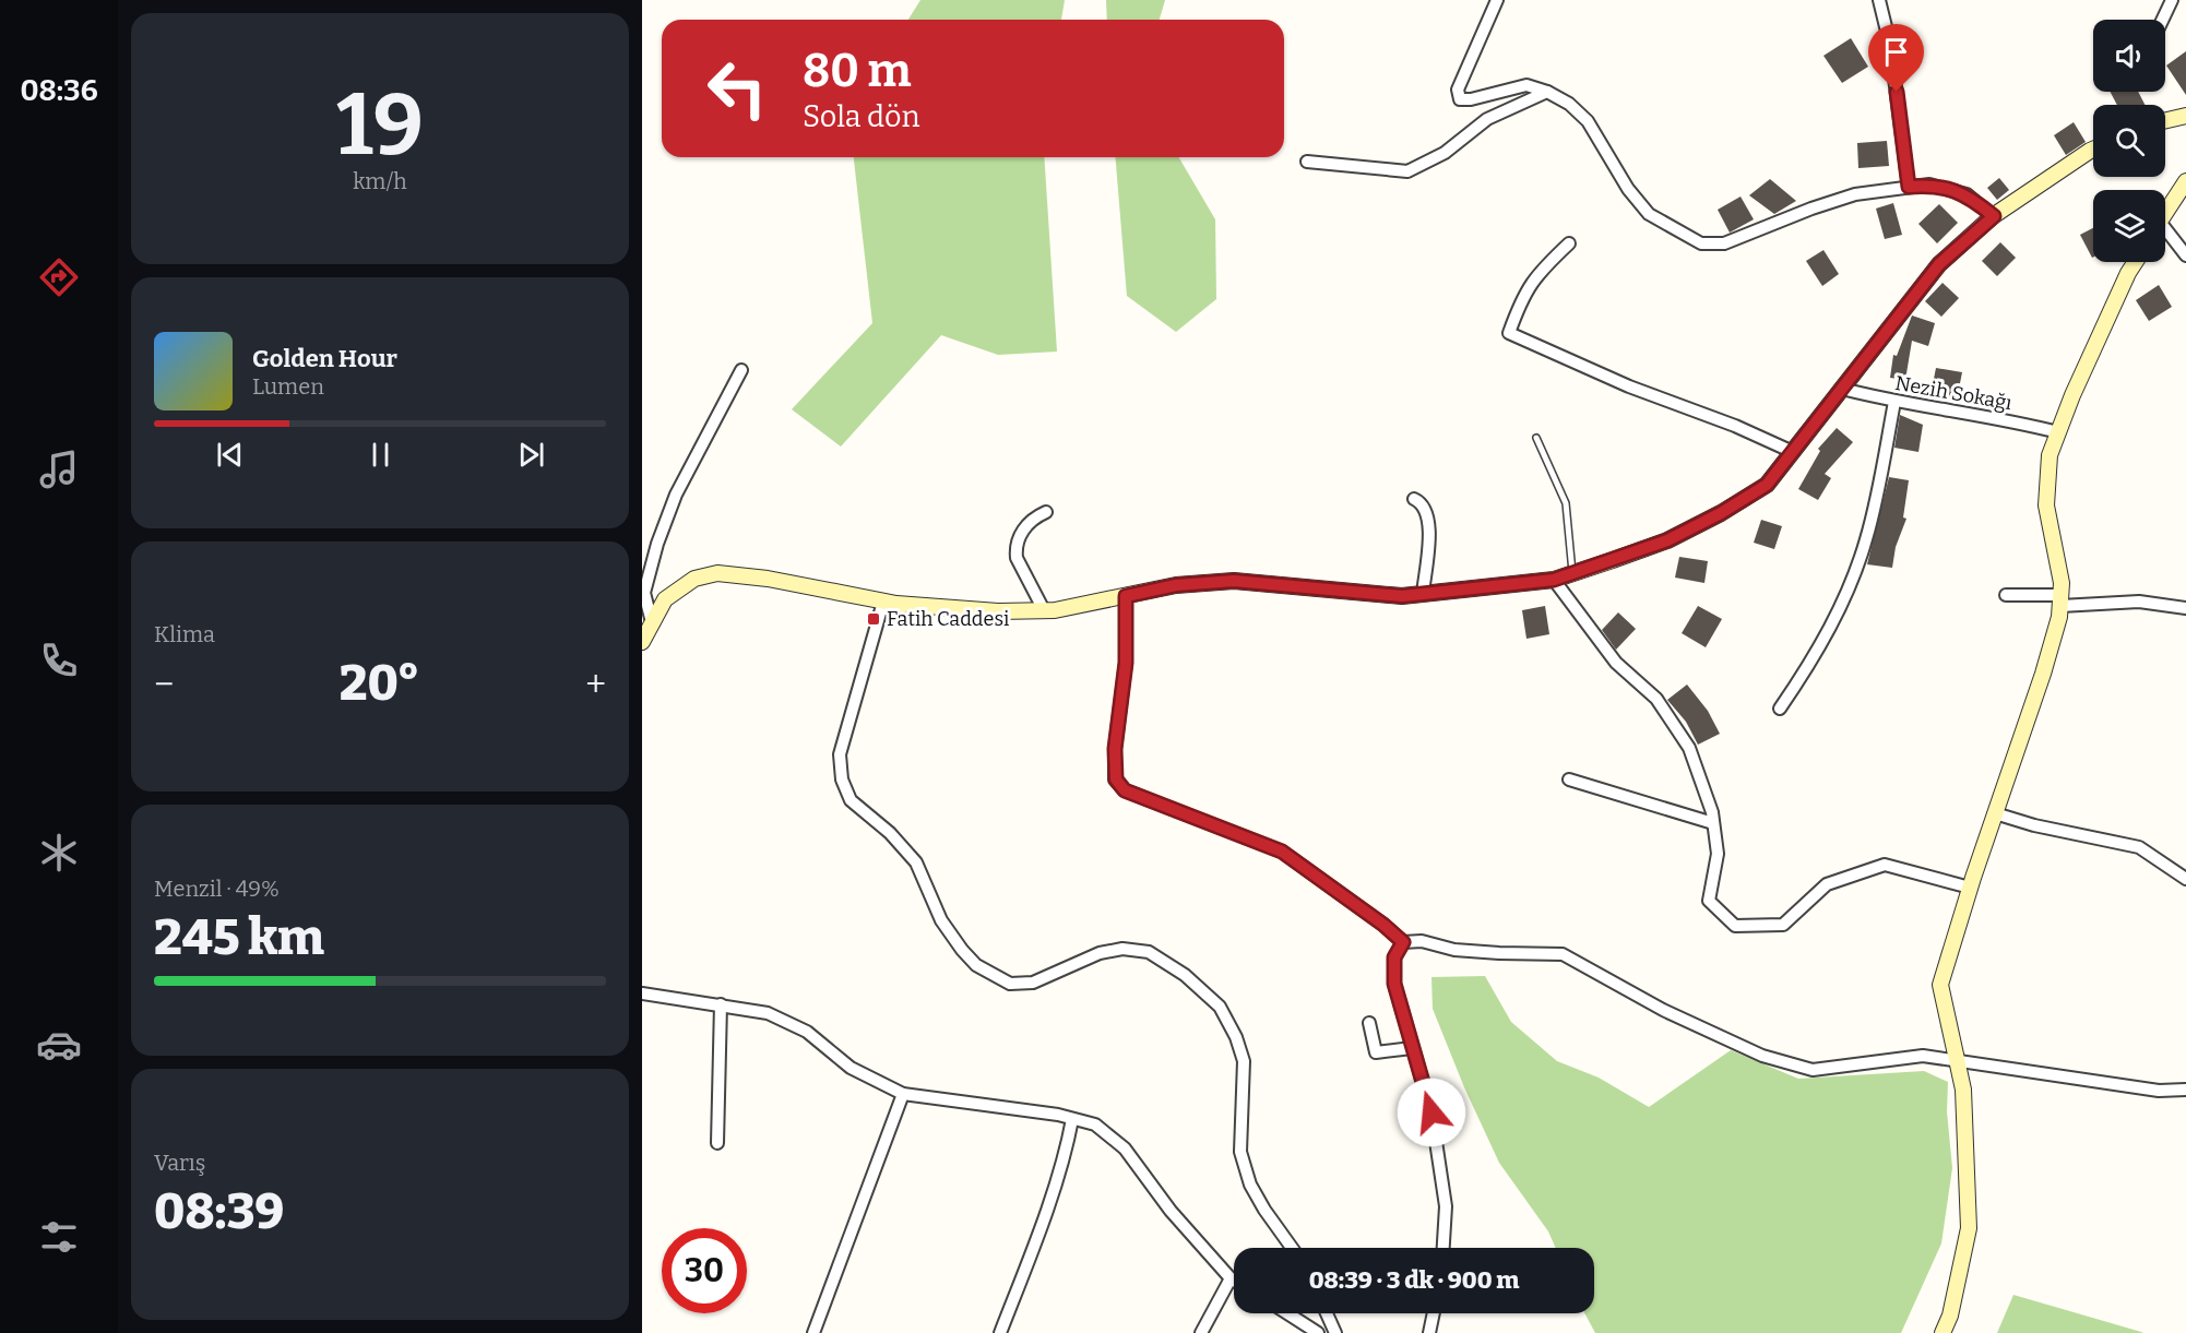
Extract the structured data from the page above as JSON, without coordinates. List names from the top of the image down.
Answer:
{
  "streets": {
    "street": ["Nezih Sokağı"]
  },
  "places": {
    "transit": ["Fatih Caddesi"]
  },
  "page": {
    "tabs": "08:36",
    "tile": [
      ["19", "km/h"],
      "Klima",
      ["Menzil · 49%", "245 km"],
      ["Varış", "08:39"]
    ],
    "turn": ["80 m", "Sola dön"],
    "song": ["Golden Hour", "Lumen"],
    "heat": ["−", "20°", "+"],
    "limit": "30",
    "trip": "08:39 · 3 dk · 900 m"
  }
}
